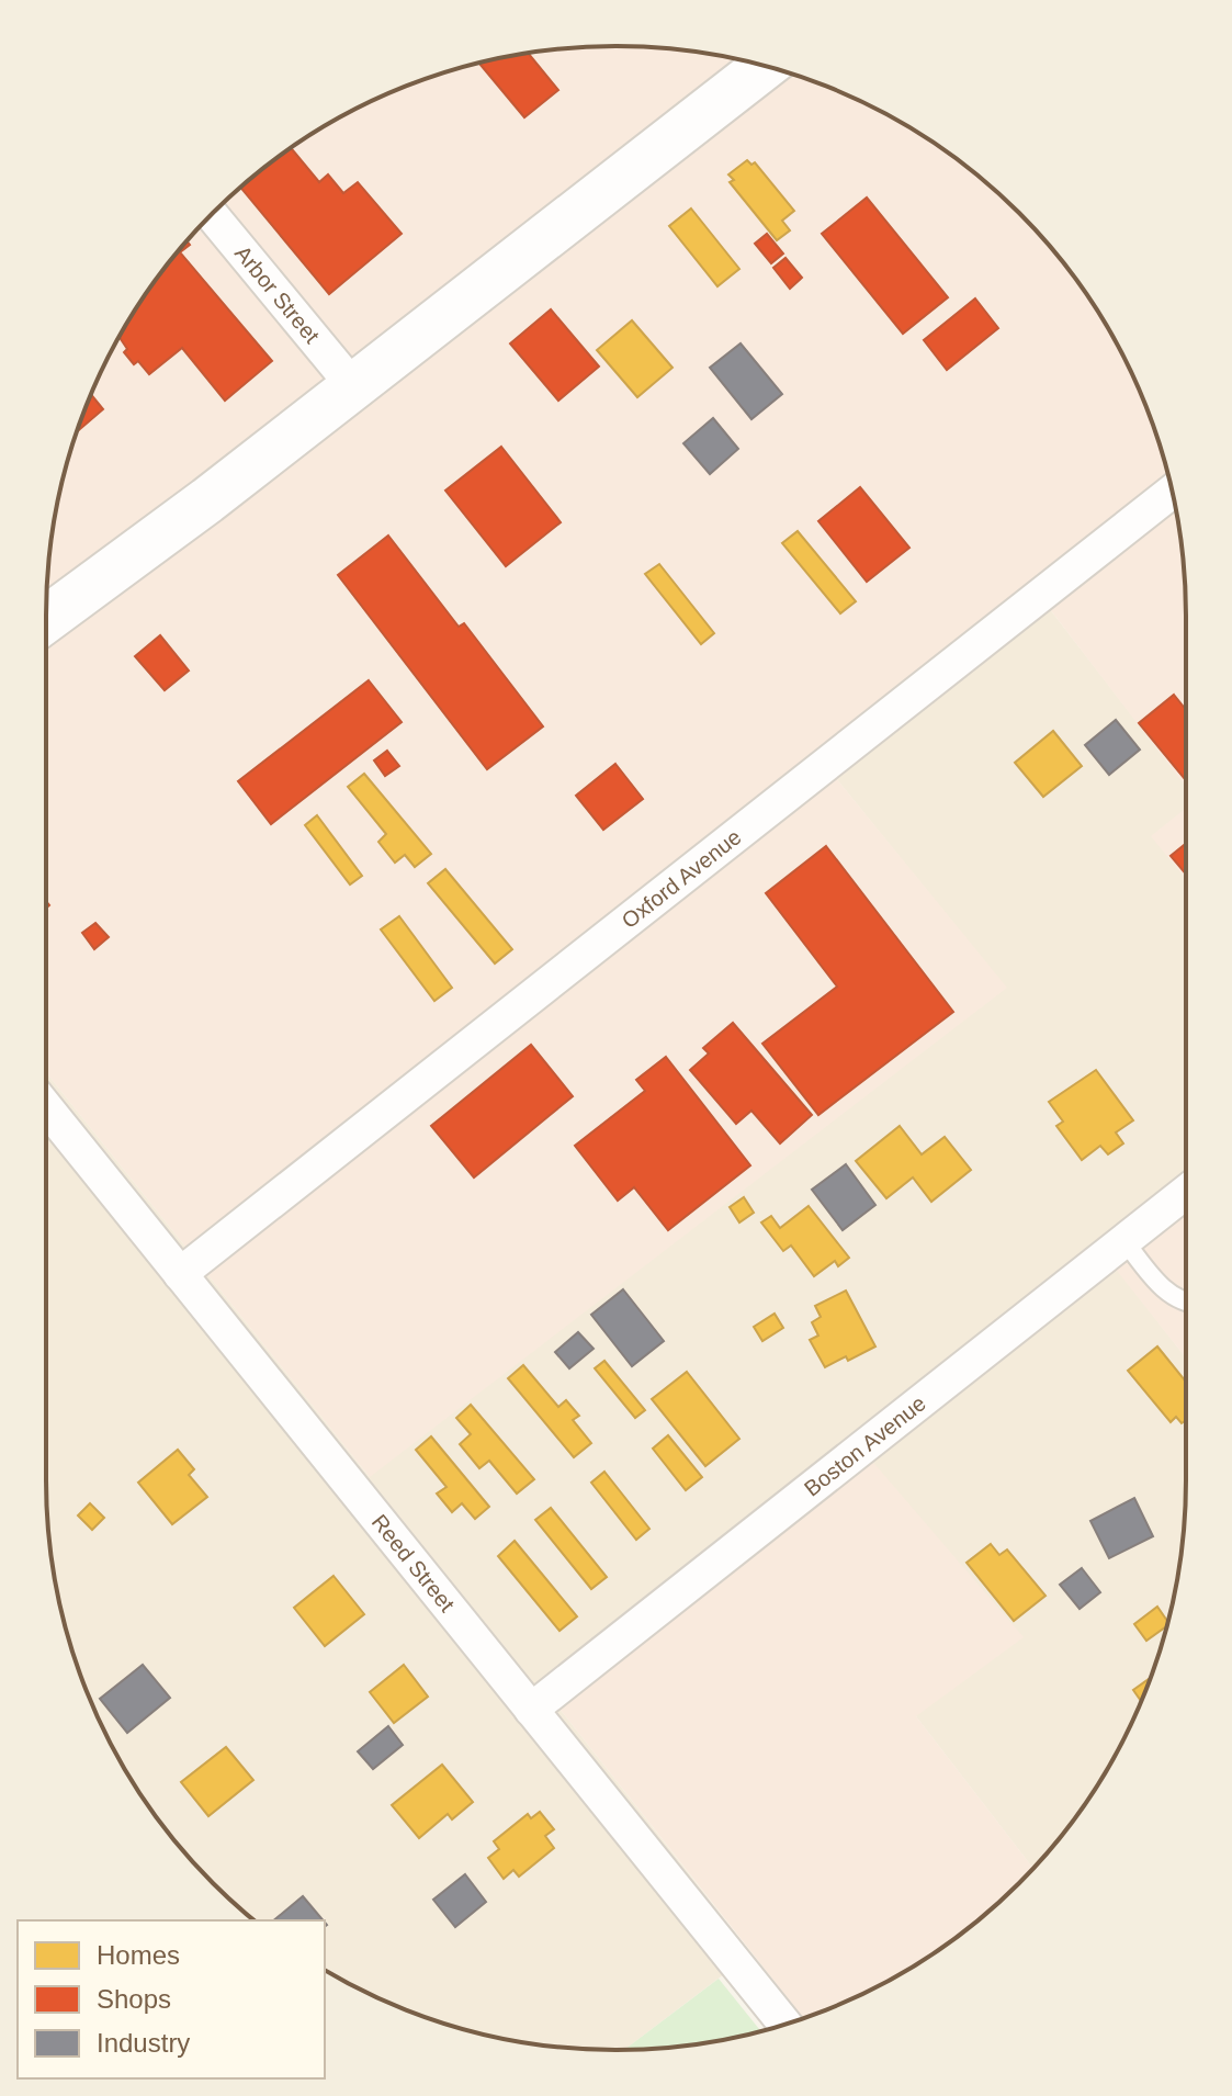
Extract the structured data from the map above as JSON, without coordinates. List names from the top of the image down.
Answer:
{
  "streets": {
    "street": [
      "Arbor Street",
      "Oxford Avenue",
      "Boston Avenue",
      "Reed Street"
    ]
  },
  "crossings": [
    ["Oxford Avenue", "Reed Street"],
    ["Boston Avenue", "Reed Street"]
  ],
  "legend": ["Homes", "Shops", "Industry"]
}
